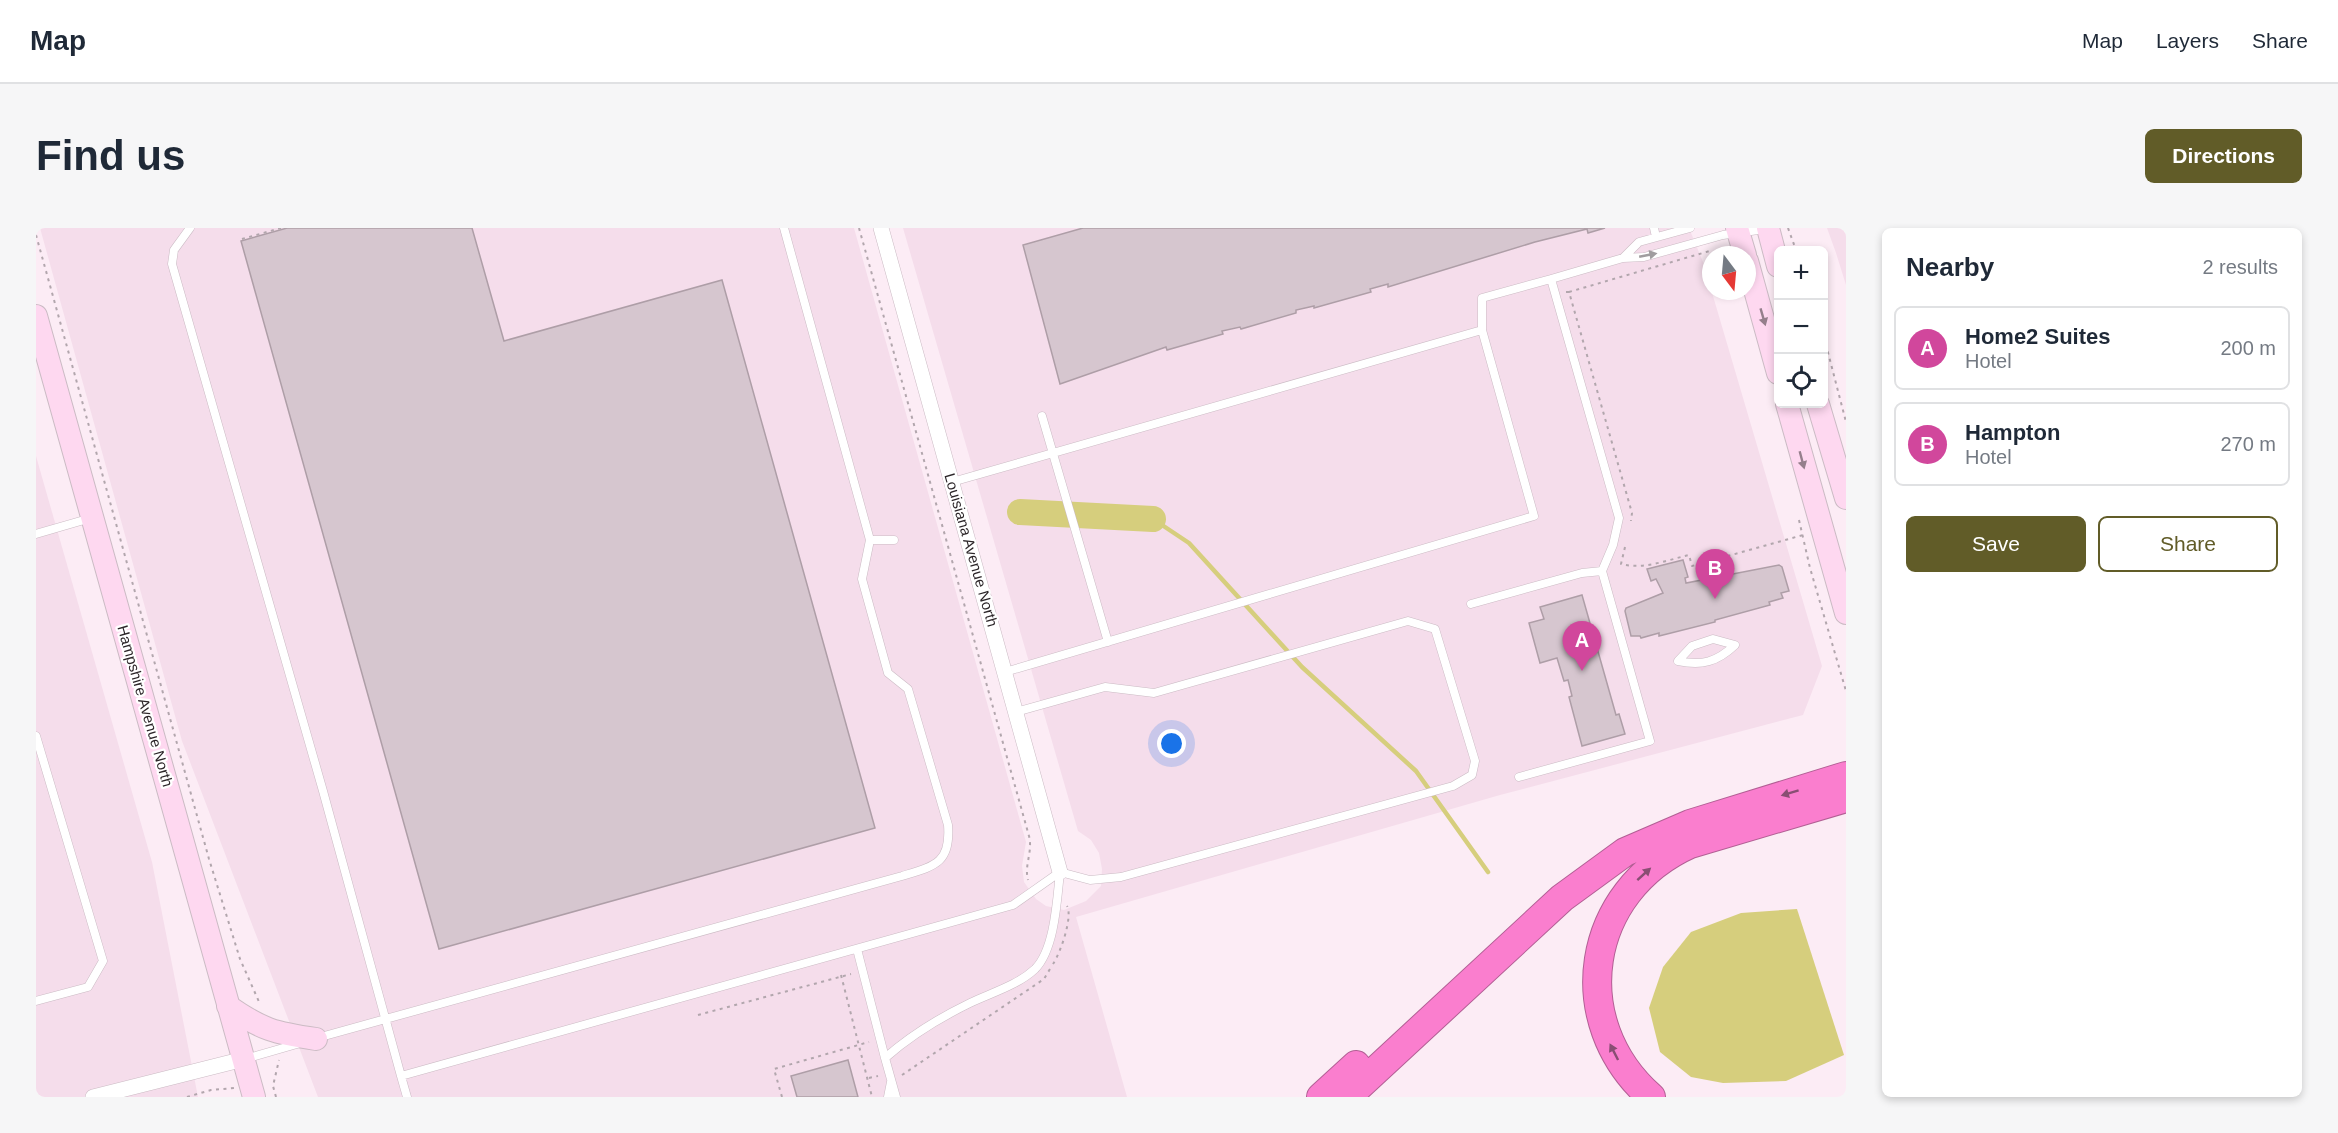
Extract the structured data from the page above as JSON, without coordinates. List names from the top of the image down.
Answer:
{
  "streets": {
    "street": ["Louisiana Avenue North", "Hampshire Avenue North"]
  },
  "north": "bottom",
  "page": {
    "header": "Map",
    "nav": ["Map", "Layers", "Share"],
    "buttons": [
      "Directions",
      ["Save", "Share"]
    ],
    "title": "Find us",
    "heading": ["Nearby", "2 results"],
    "map_buttons": ["+", "−"],
    "list": [
      {
        "mark": "A",
        "name": "Home2 Suites",
        "note": "Hotel",
        "value": "200 m"
      },
      {
        "mark": "B",
        "name": "Hampton",
        "note": "Hotel",
        "value": "270 m"
      }
    ],
    "pins": ["B", "A"]
  }
}
